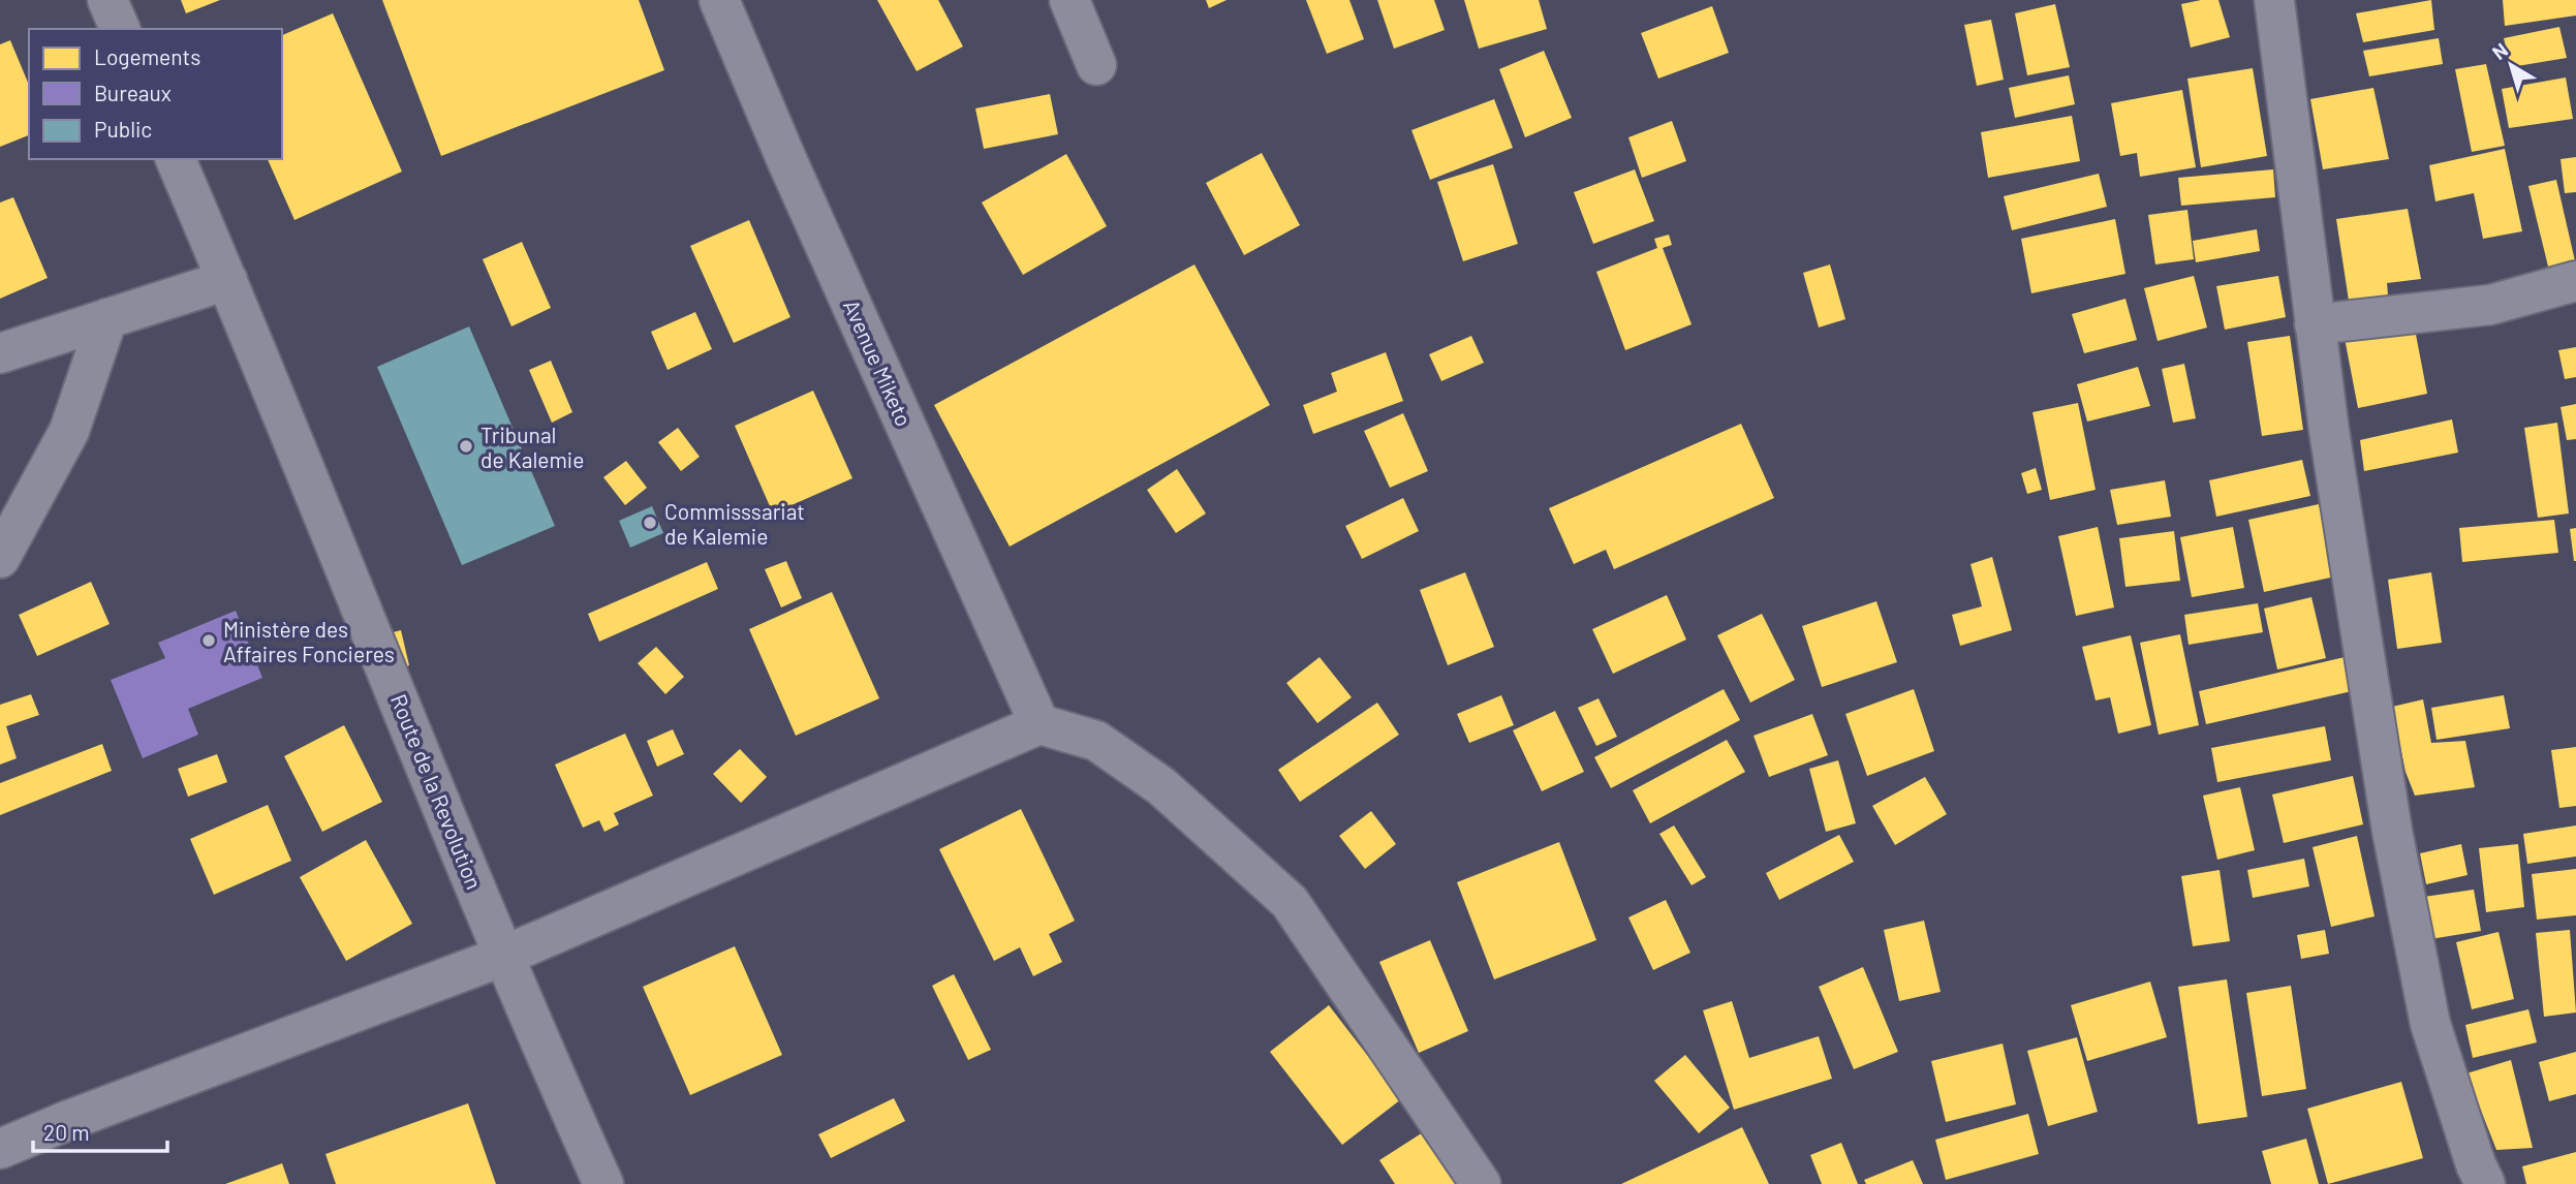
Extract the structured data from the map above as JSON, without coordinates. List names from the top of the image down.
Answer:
{
  "streets": {
    "street": ["Avenue Miketo", "Route de la Revolution"]
  },
  "places": ["Tribunal de Kalemie", "Commisssariat de Kalemie", "Ministère des Affaires Foncieres"],
  "legend": ["Logements", "Bureaux", "Public"],
  "scale_bar": "20 m",
  "north": "top left"
}
